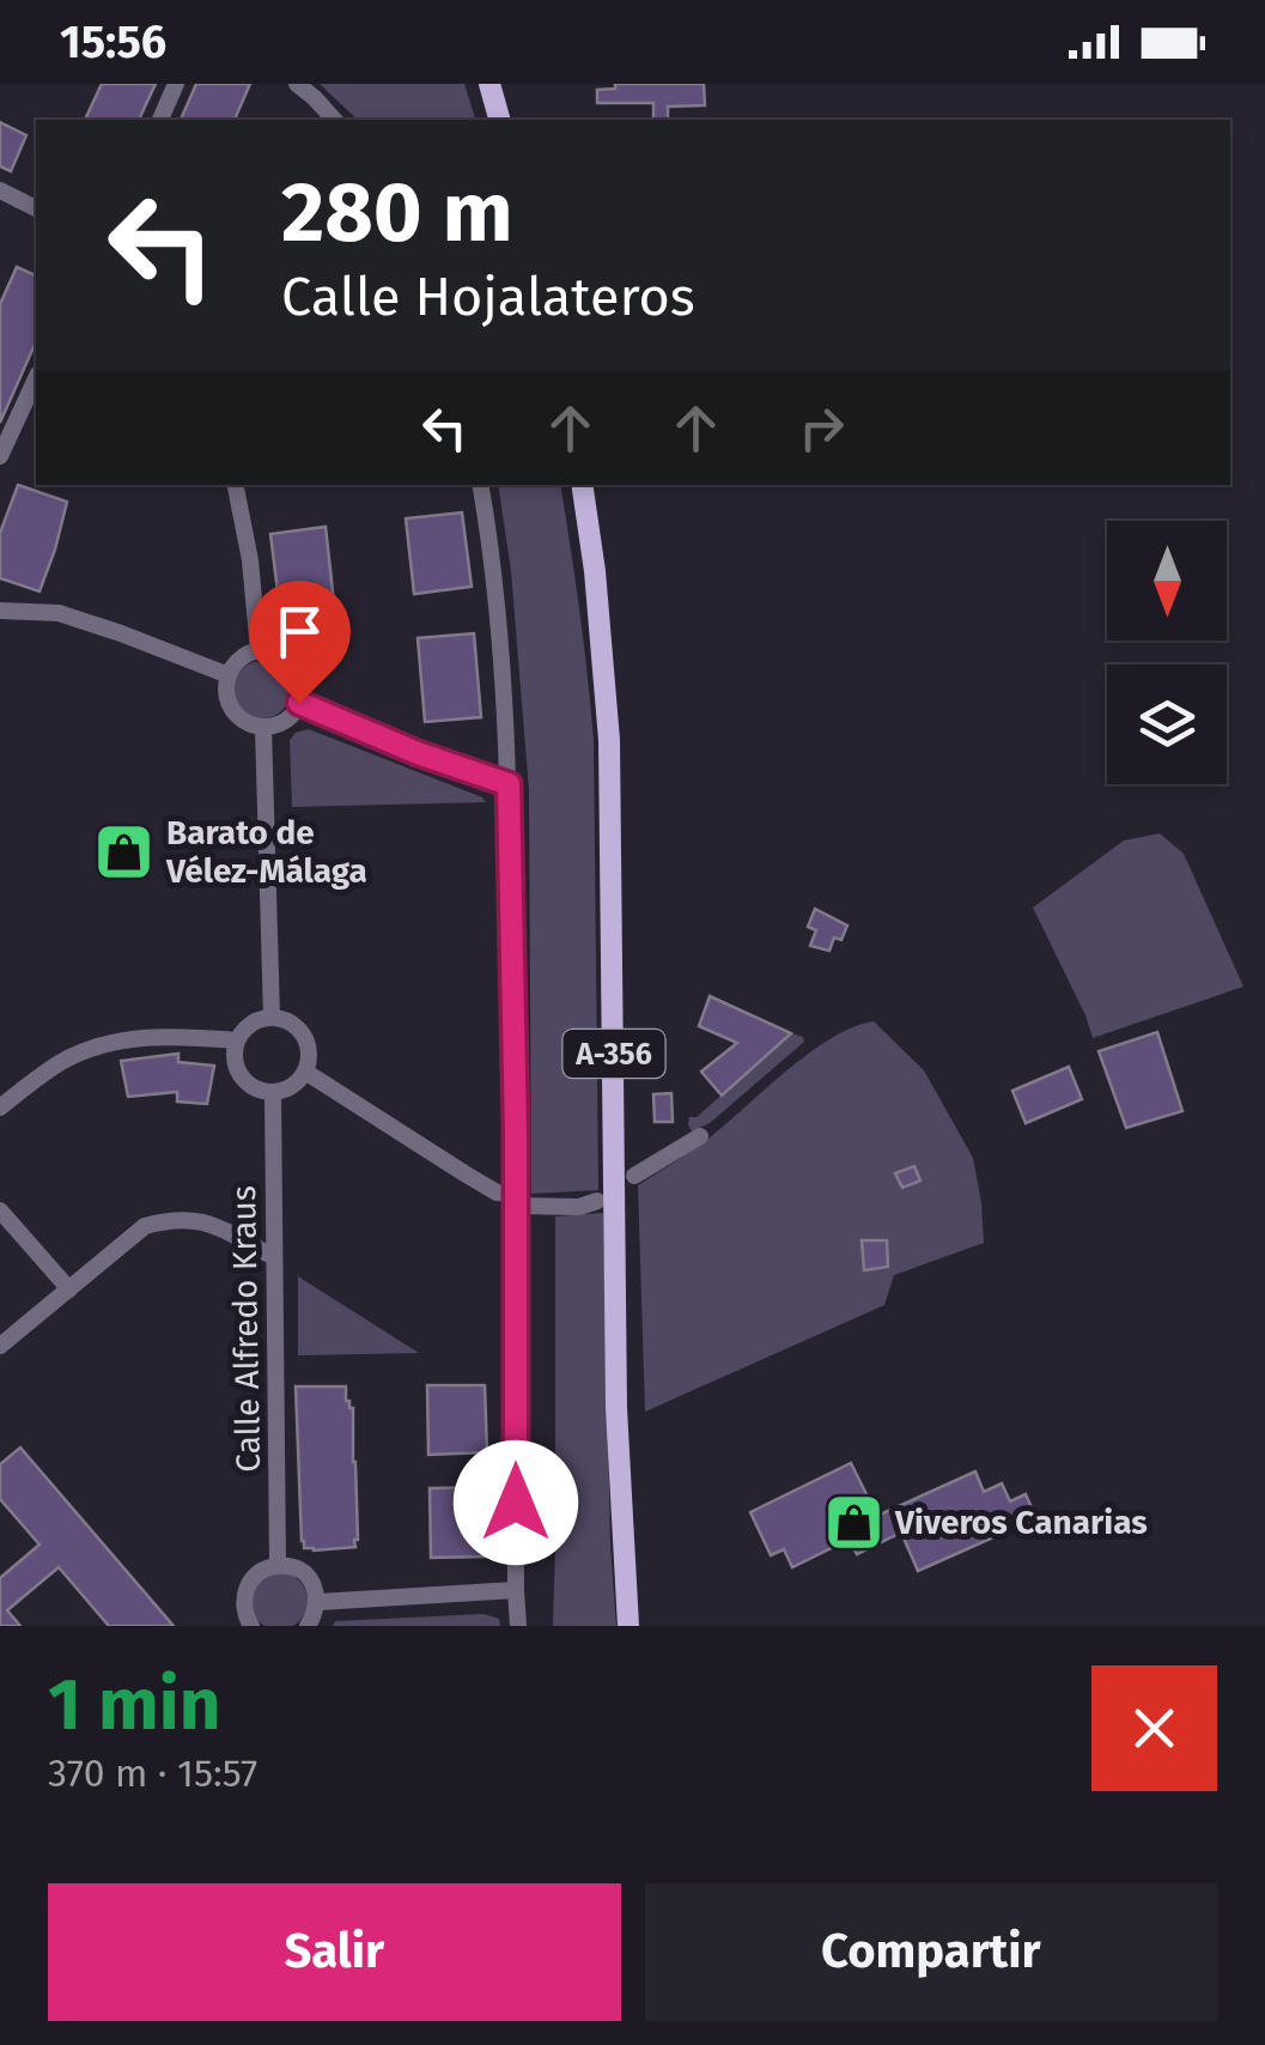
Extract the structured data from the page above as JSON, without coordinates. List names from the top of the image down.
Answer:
{
  "streets": {
    "main road": ["A-356"],
    "street": ["Calle Alfredo Kraus"]
  },
  "places": {
    "shop": ["Barato de Vélez-Málaga", "Viveros Canarias"]
  },
  "north": "bottom",
  "page": {
    "status": "15:56",
    "turn": ["280 m", "Calle Hojalateros"],
    "heading": ["1 min", "370 m · 15:57"],
    "buttons": ["Salir", "Compartir"]
  }
}
